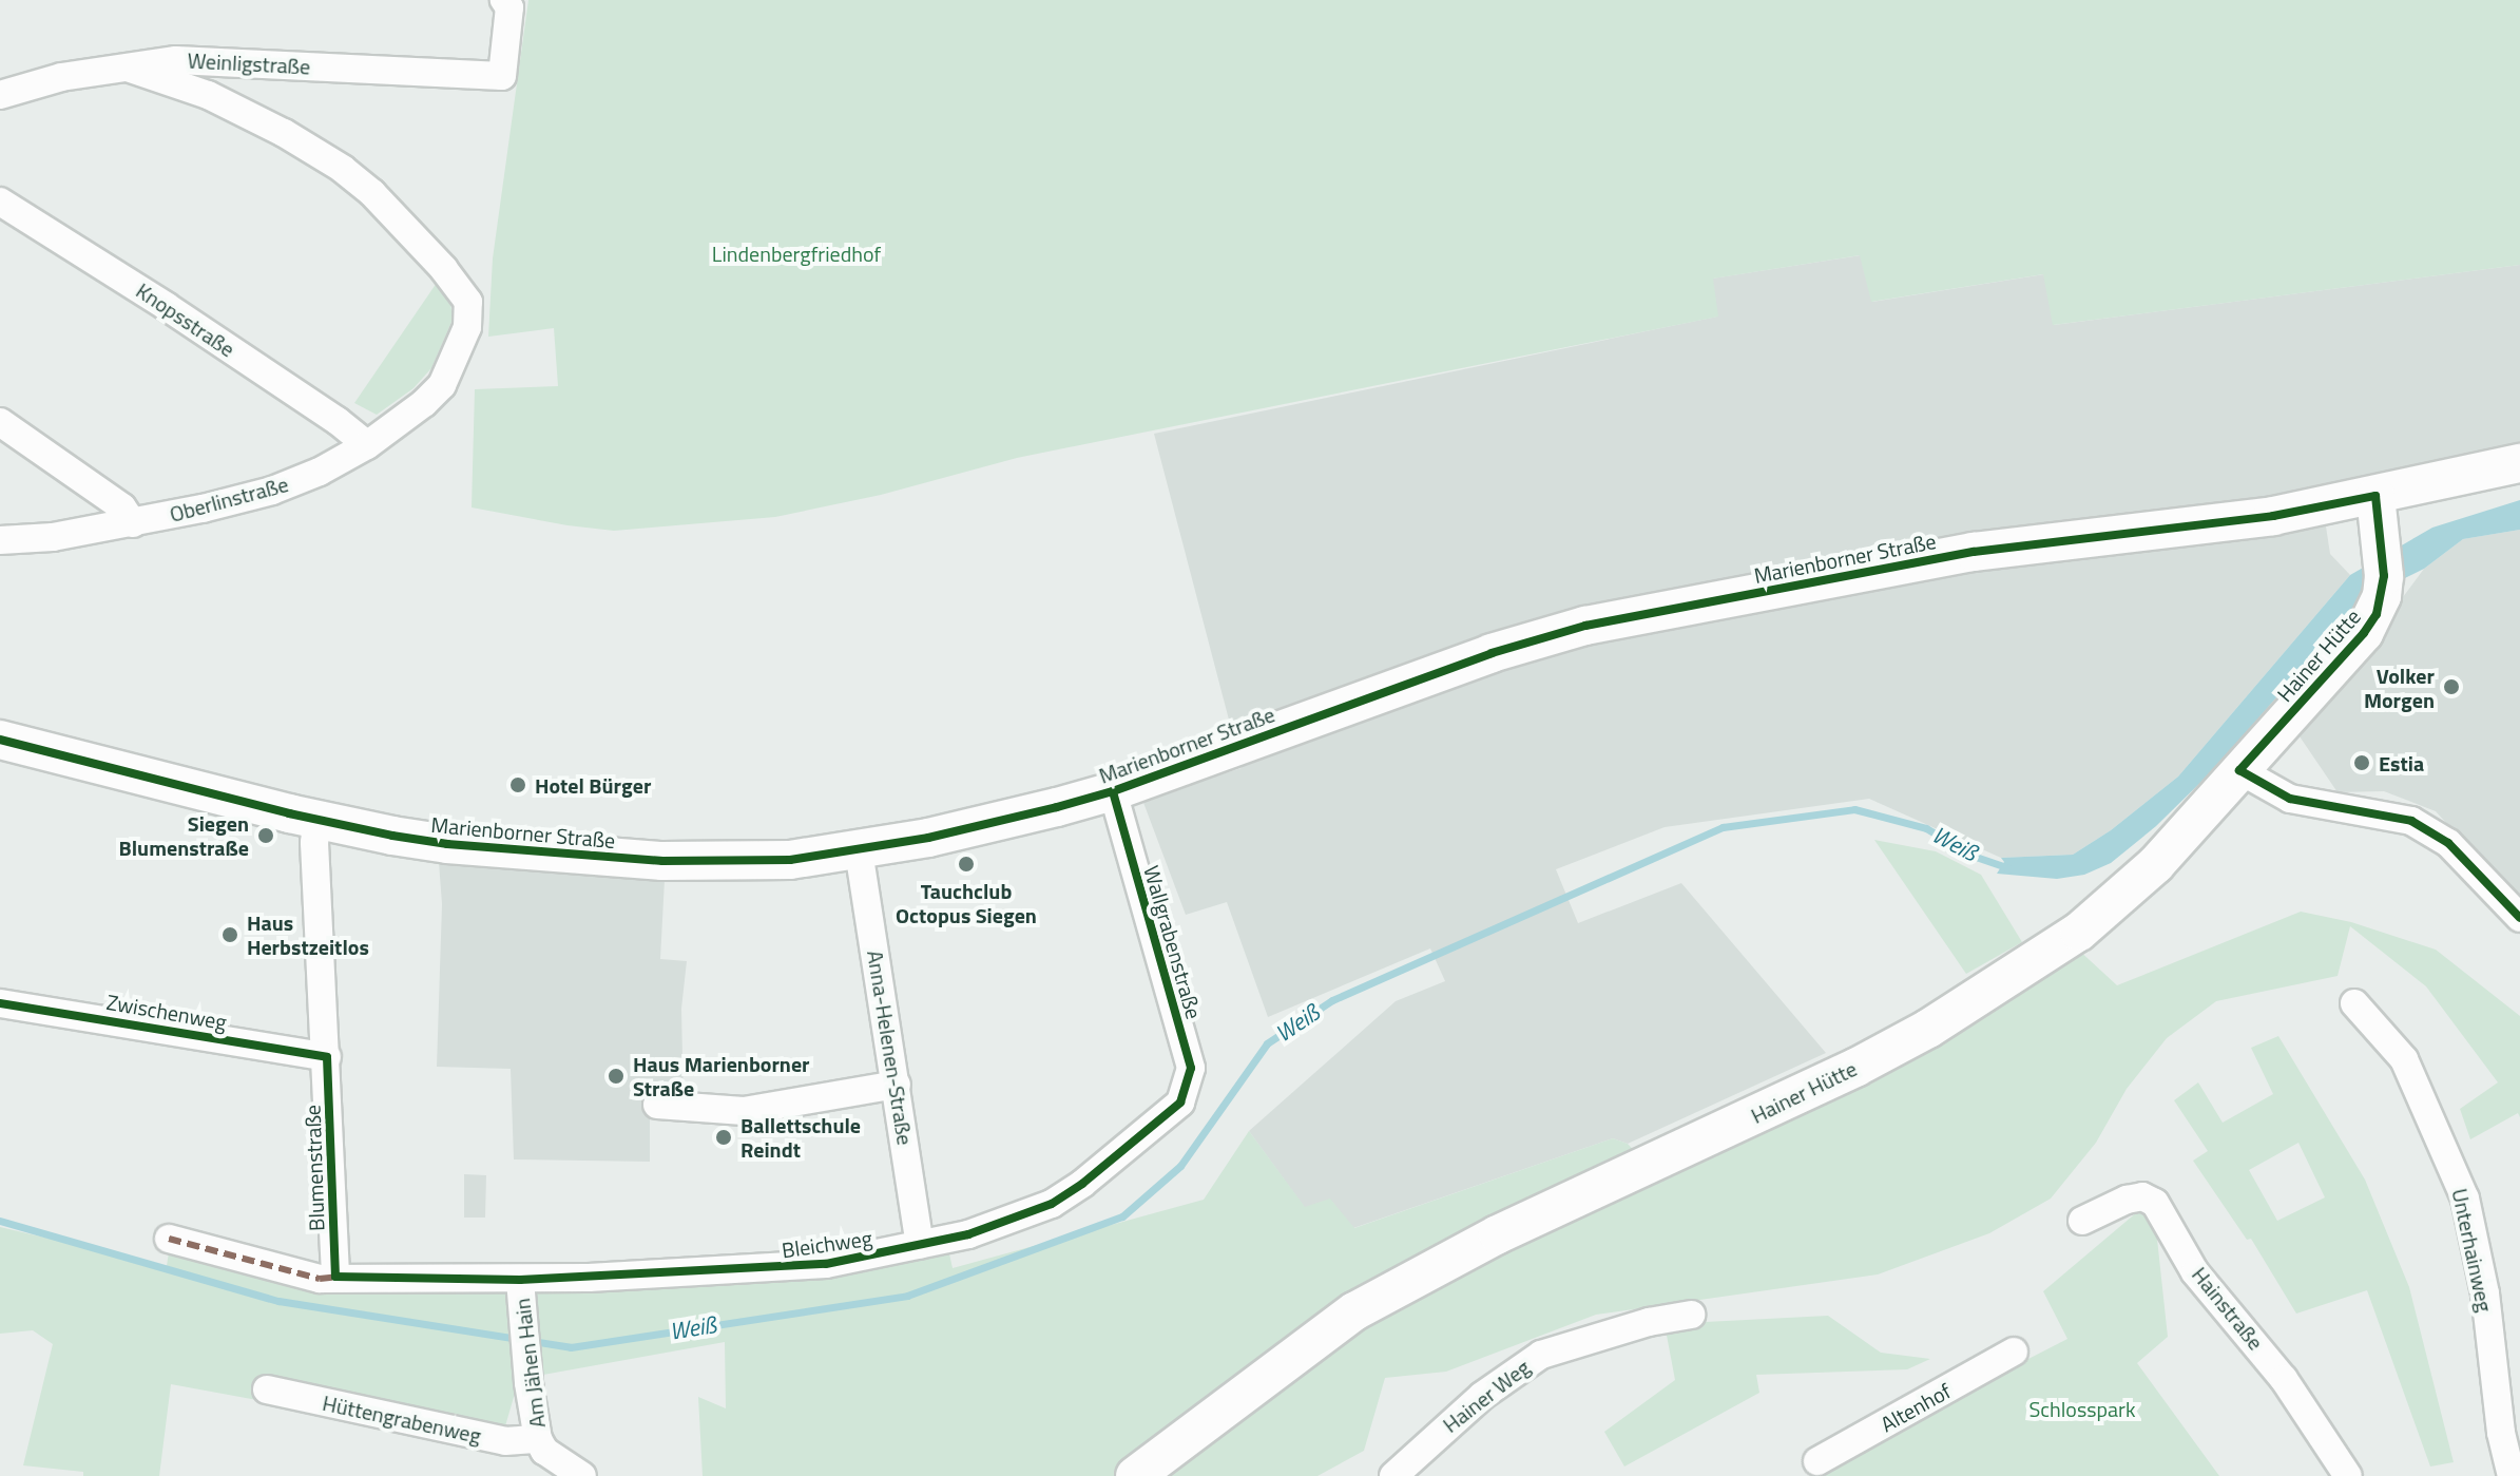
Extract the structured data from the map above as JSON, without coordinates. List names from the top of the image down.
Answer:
{
  "streets": {
    "main road": ["Marienborner Straße", "Hainer Hütte"],
    "street": [
      "Weinligstraße",
      "Knopsstraße",
      "Oberlinstraße",
      "Wallgrabenstraße",
      "Zwischenweg",
      "Anna-Helenen-Straße",
      "Blumenstraße",
      "Bleichweg",
      "Unterhainweg",
      "Hainstraße",
      "Am Jähen Hain",
      "Hainer Weg",
      "Altenhof",
      "Hüttengrabenweg"
    ]
  },
  "crossings": [
    ["Weinligstraße", "Oberlinstraße"],
    ["Knopsstraße", "Oberlinstraße"],
    ["Marienborner Straße", "Hainer Hütte"],
    ["Marienborner Straße", "Wallgrabenstraße"],
    ["Marienborner Straße", "Anna-Helenen-Straße"],
    ["Marienborner Straße", "Blumenstraße"],
    ["Wallgrabenstraße", "Bleichweg"],
    ["Zwischenweg", "Blumenstraße"],
    ["Anna-Helenen-Straße", "Bleichweg"],
    ["Blumenstraße", "Bleichweg"],
    ["Bleichweg", "Am Jähen Hain"],
    ["Am Jähen Hain", "Hüttengrabenweg"]
  ],
  "water": ["Weiß"],
  "parks": ["Lindenbergfriedhof", "Schlosspark"],
  "places": [
    "Volker Morgen",
    "Estia",
    "Hotel Bürger",
    "Siegen Blumenstraße",
    "Tauchclub Octopus Siegen",
    "Haus Herbstzeitlos",
    "Haus Marienborner Straße",
    "Ballettschule Reindt"
  ]
}
